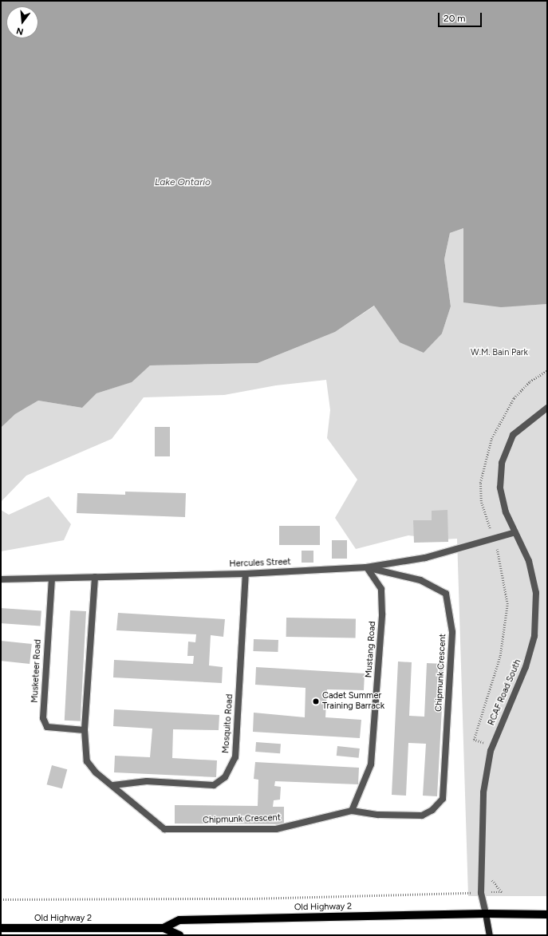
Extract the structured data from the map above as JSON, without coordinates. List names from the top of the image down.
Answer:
{
  "streets": {
    "main road": ["Old Highway 2"],
    "lane": [
      "Hercules Street",
      "Mustang Road",
      "Musketeer Road",
      "Chipmunk Crescent",
      "RCAF Road South",
      "Mosquito Road"
    ]
  },
  "crossings": [
    ["Hercules Street", "Mustang Road"],
    ["Hercules Street", "Musketeer Road"],
    ["Hercules Street", "Chipmunk Crescent"],
    ["Hercules Street", "RCAF Road South"],
    ["Hercules Street", "Mosquito Road"],
    ["Mustang Road", "Chipmunk Crescent"],
    ["Musketeer Road", "Chipmunk Crescent"],
    ["Chipmunk Crescent", "Mosquito Road"],
    ["RCAF Road South", "Old Highway 2"]
  ],
  "water": ["Lake Ontario"],
  "parks": ["W.M. Bain Park"],
  "places": ["Cadet Summer Training Barrack"],
  "scale_bar": "20 m",
  "north": "bottom"
}
